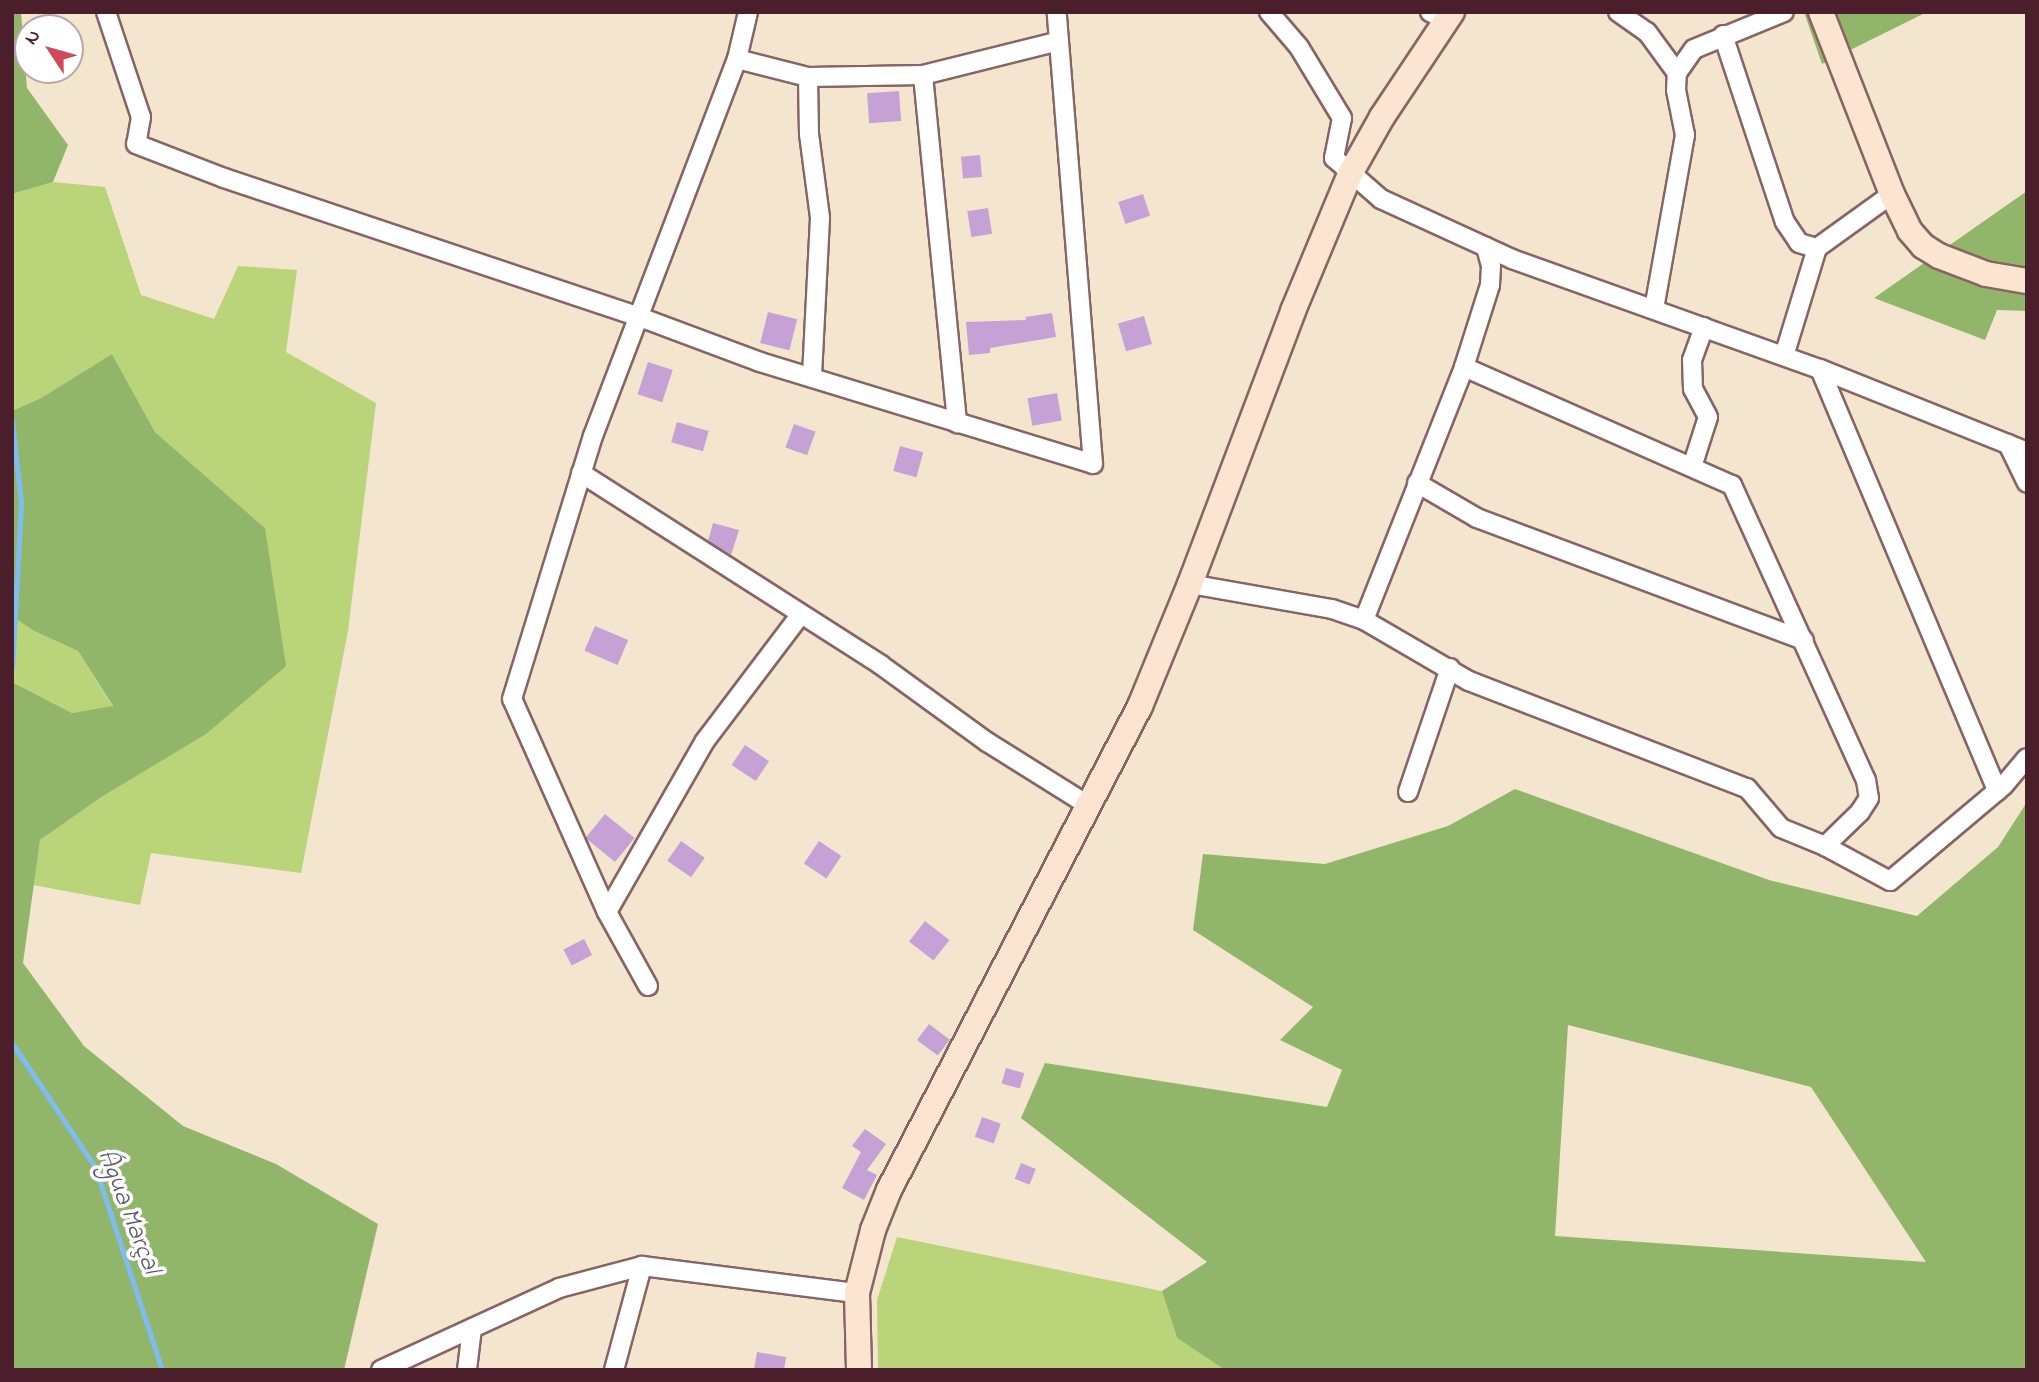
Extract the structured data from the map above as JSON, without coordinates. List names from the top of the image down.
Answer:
{
  "water": ["Água Marçal"],
  "north": "top left"
}
